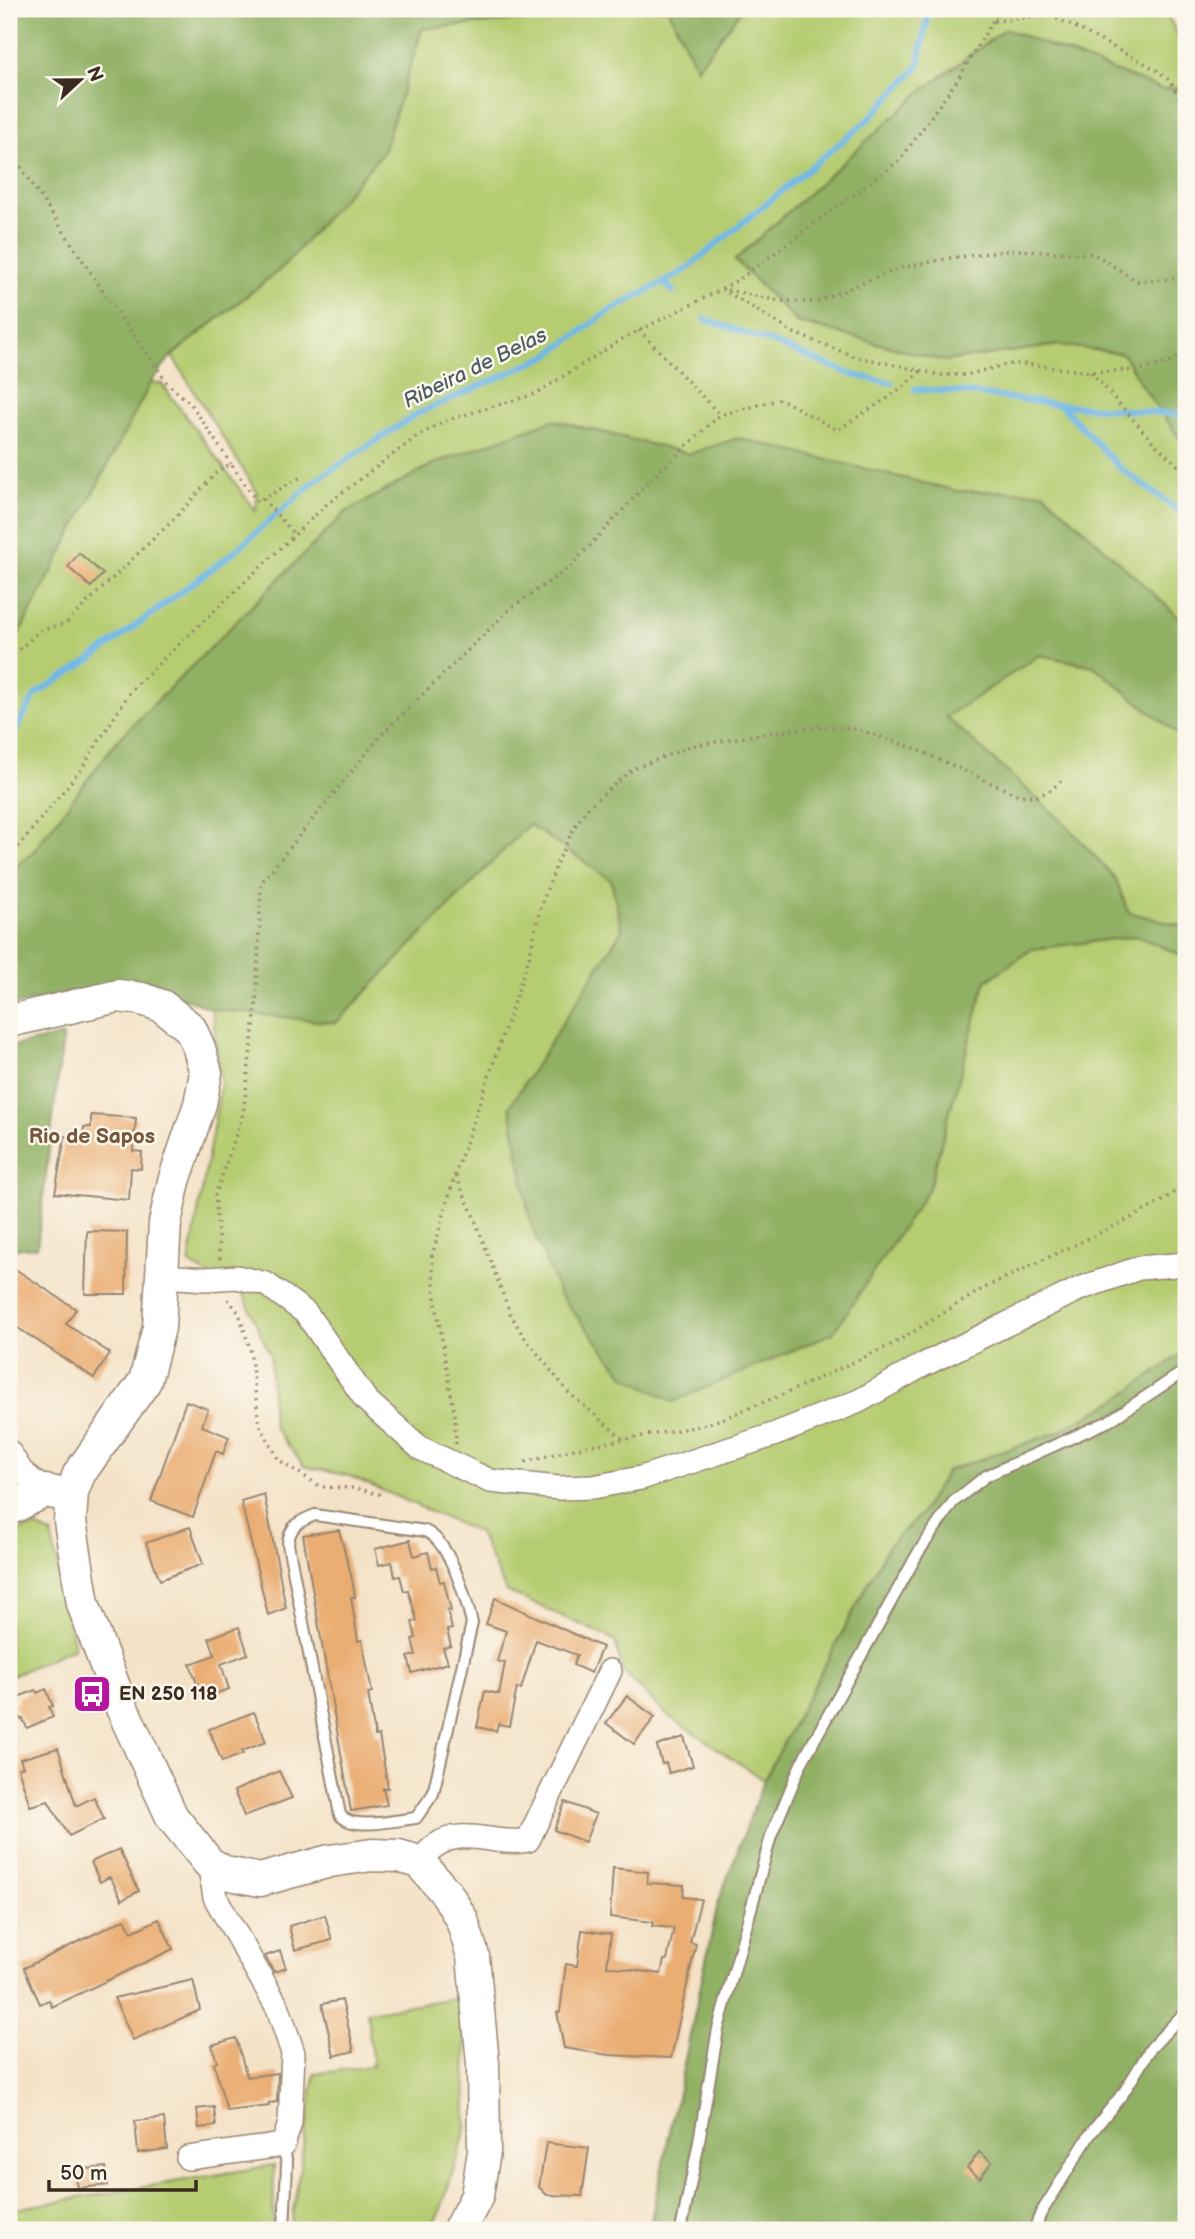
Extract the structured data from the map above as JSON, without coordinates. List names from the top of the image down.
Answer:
{
  "districts": ["Rio de Sapos"],
  "water": ["Ribeira de Belas"],
  "places": {
    "bus stop": ["EN 250 118"]
  },
  "scale_bar": "50 m",
  "north": "right"
}
